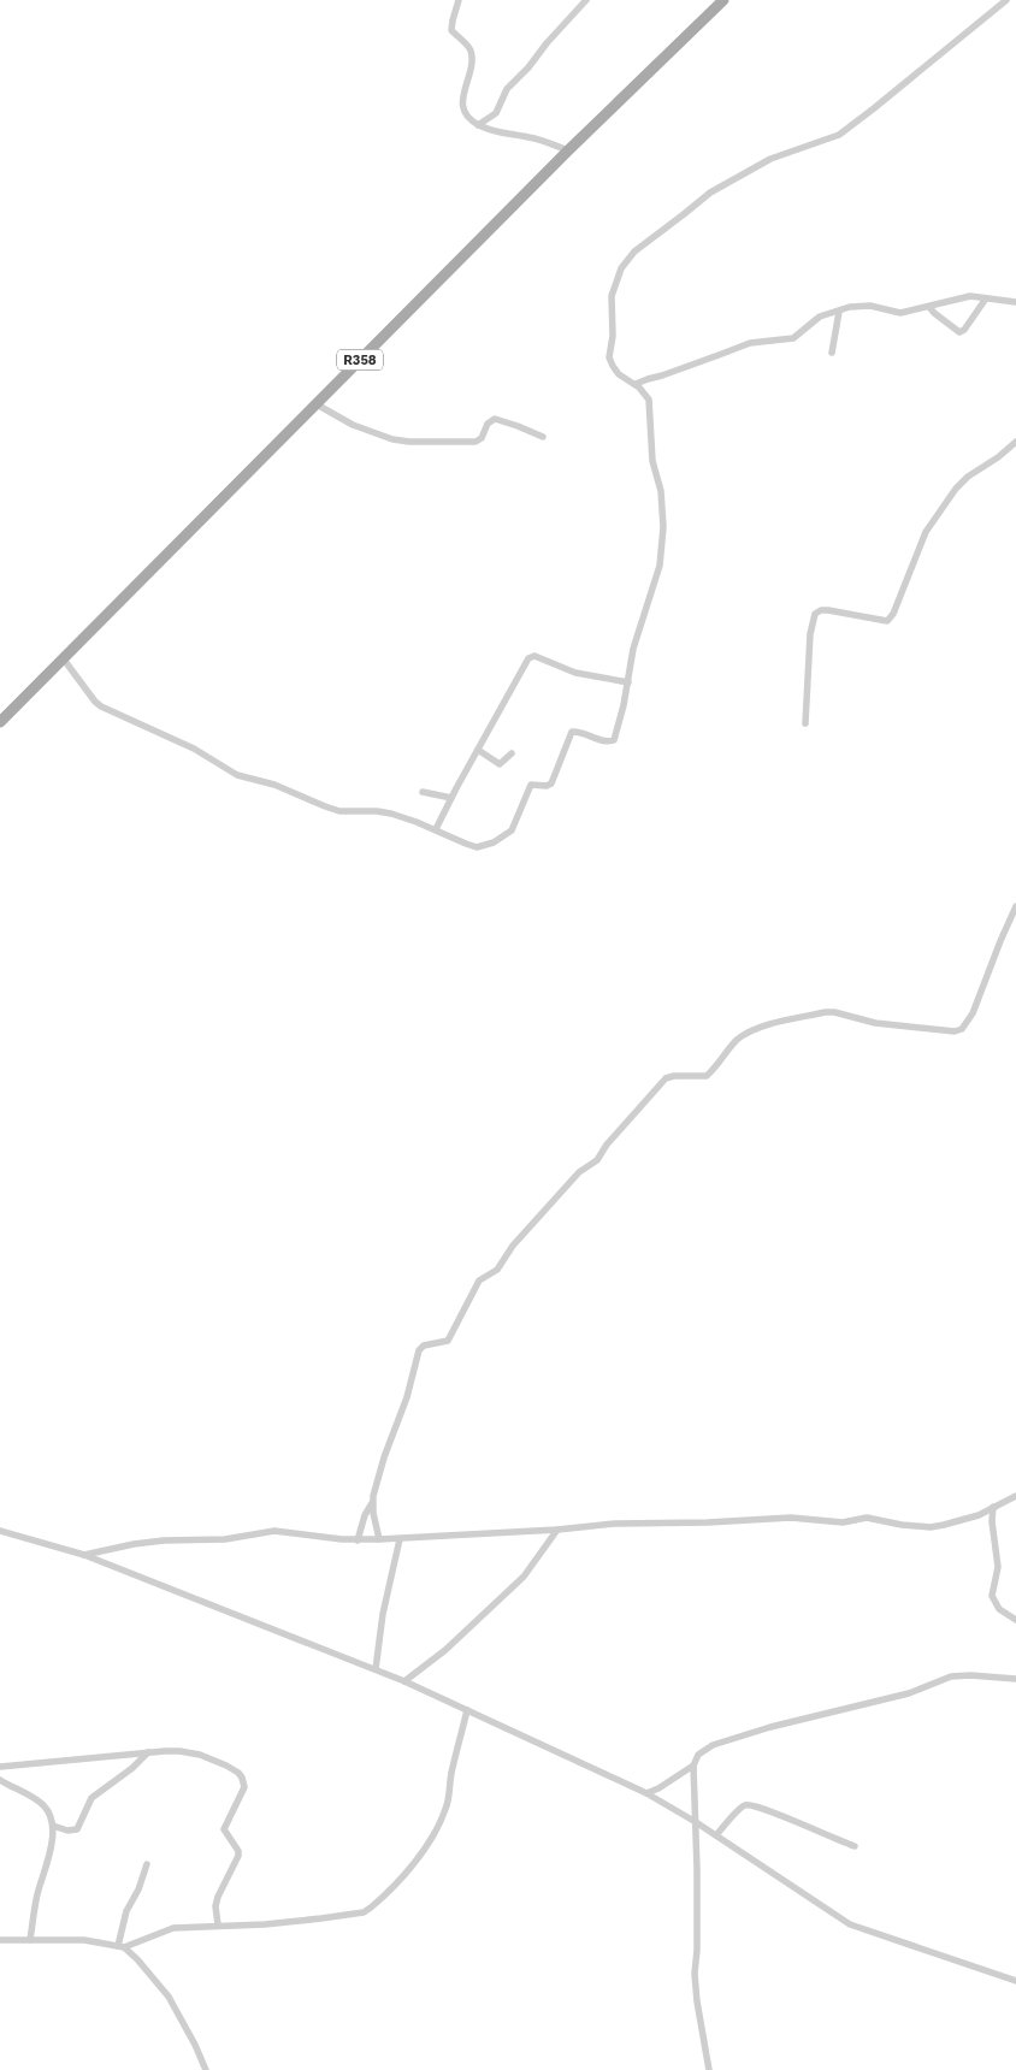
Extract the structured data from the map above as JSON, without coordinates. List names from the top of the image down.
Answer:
{
  "streets": {
    "main road": ["R358"]
  }
}
